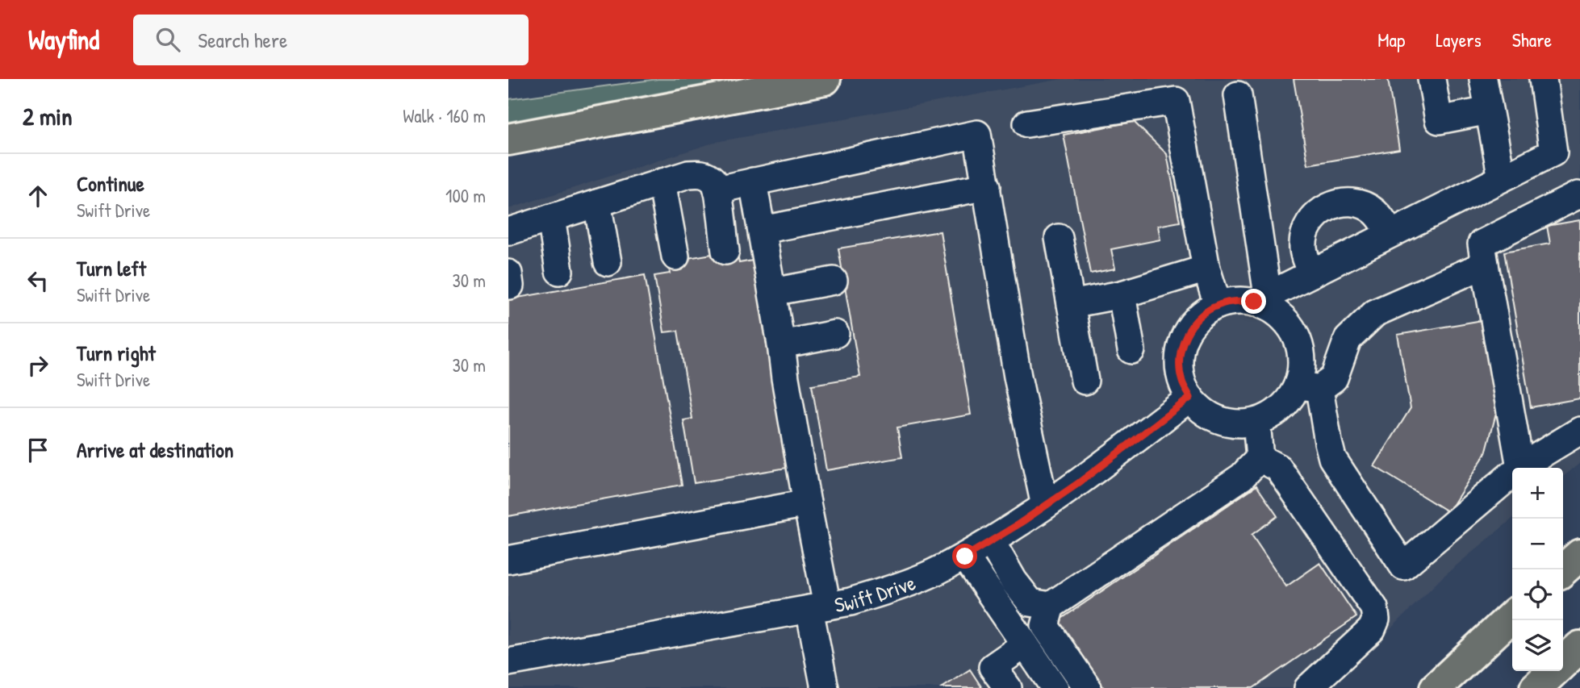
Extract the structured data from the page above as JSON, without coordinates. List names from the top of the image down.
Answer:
{
  "streets": {
    "street": ["Swift Drive"]
  },
  "page": {
    "header": "Wayfind",
    "search": "Search here",
    "nav": ["Map", "Layers", "Share"],
    "heading": ["2 min", "Walk · 160 m"],
    "list": [
      ["Continue", "Swift Drive", "100 m"],
      ["Turn left", "Swift Drive", "30 m"],
      ["Turn right", "Swift Drive", "30 m"],
      "Arrive at destination"
    ],
    "map_buttons": ["+", "−"]
  }
}
